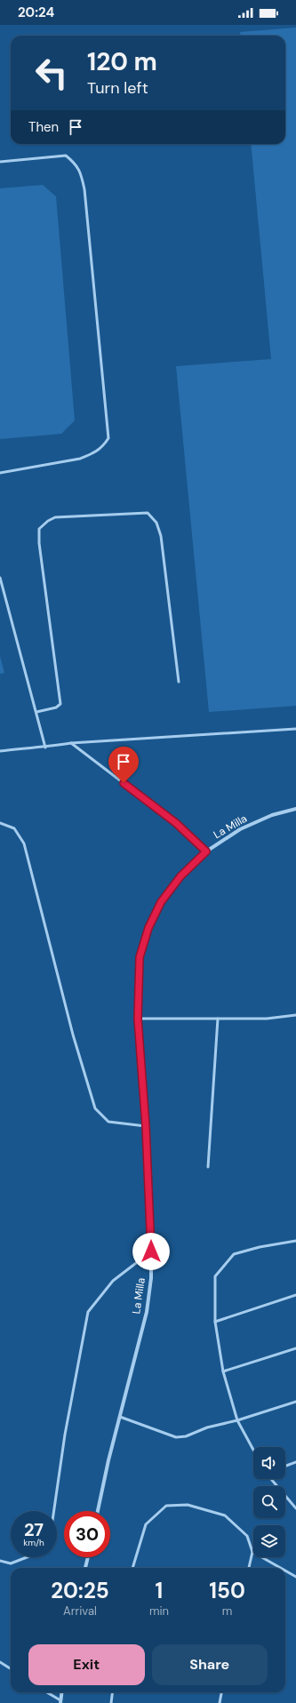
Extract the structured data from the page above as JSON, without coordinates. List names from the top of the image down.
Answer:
{
  "streets": {
    "street": ["La Milla"]
  },
  "page": {
    "status": "20:24",
    "turn": ["120 m", "Turn left"],
    "then": "Then",
    "speed": "27 km/h",
    "limit": "30",
    "eta": [
      "20:25",
      "Arrival",
      "1",
      "min",
      "150",
      "m"
    ],
    "buttons": ["Exit", "Share"]
  }
}
